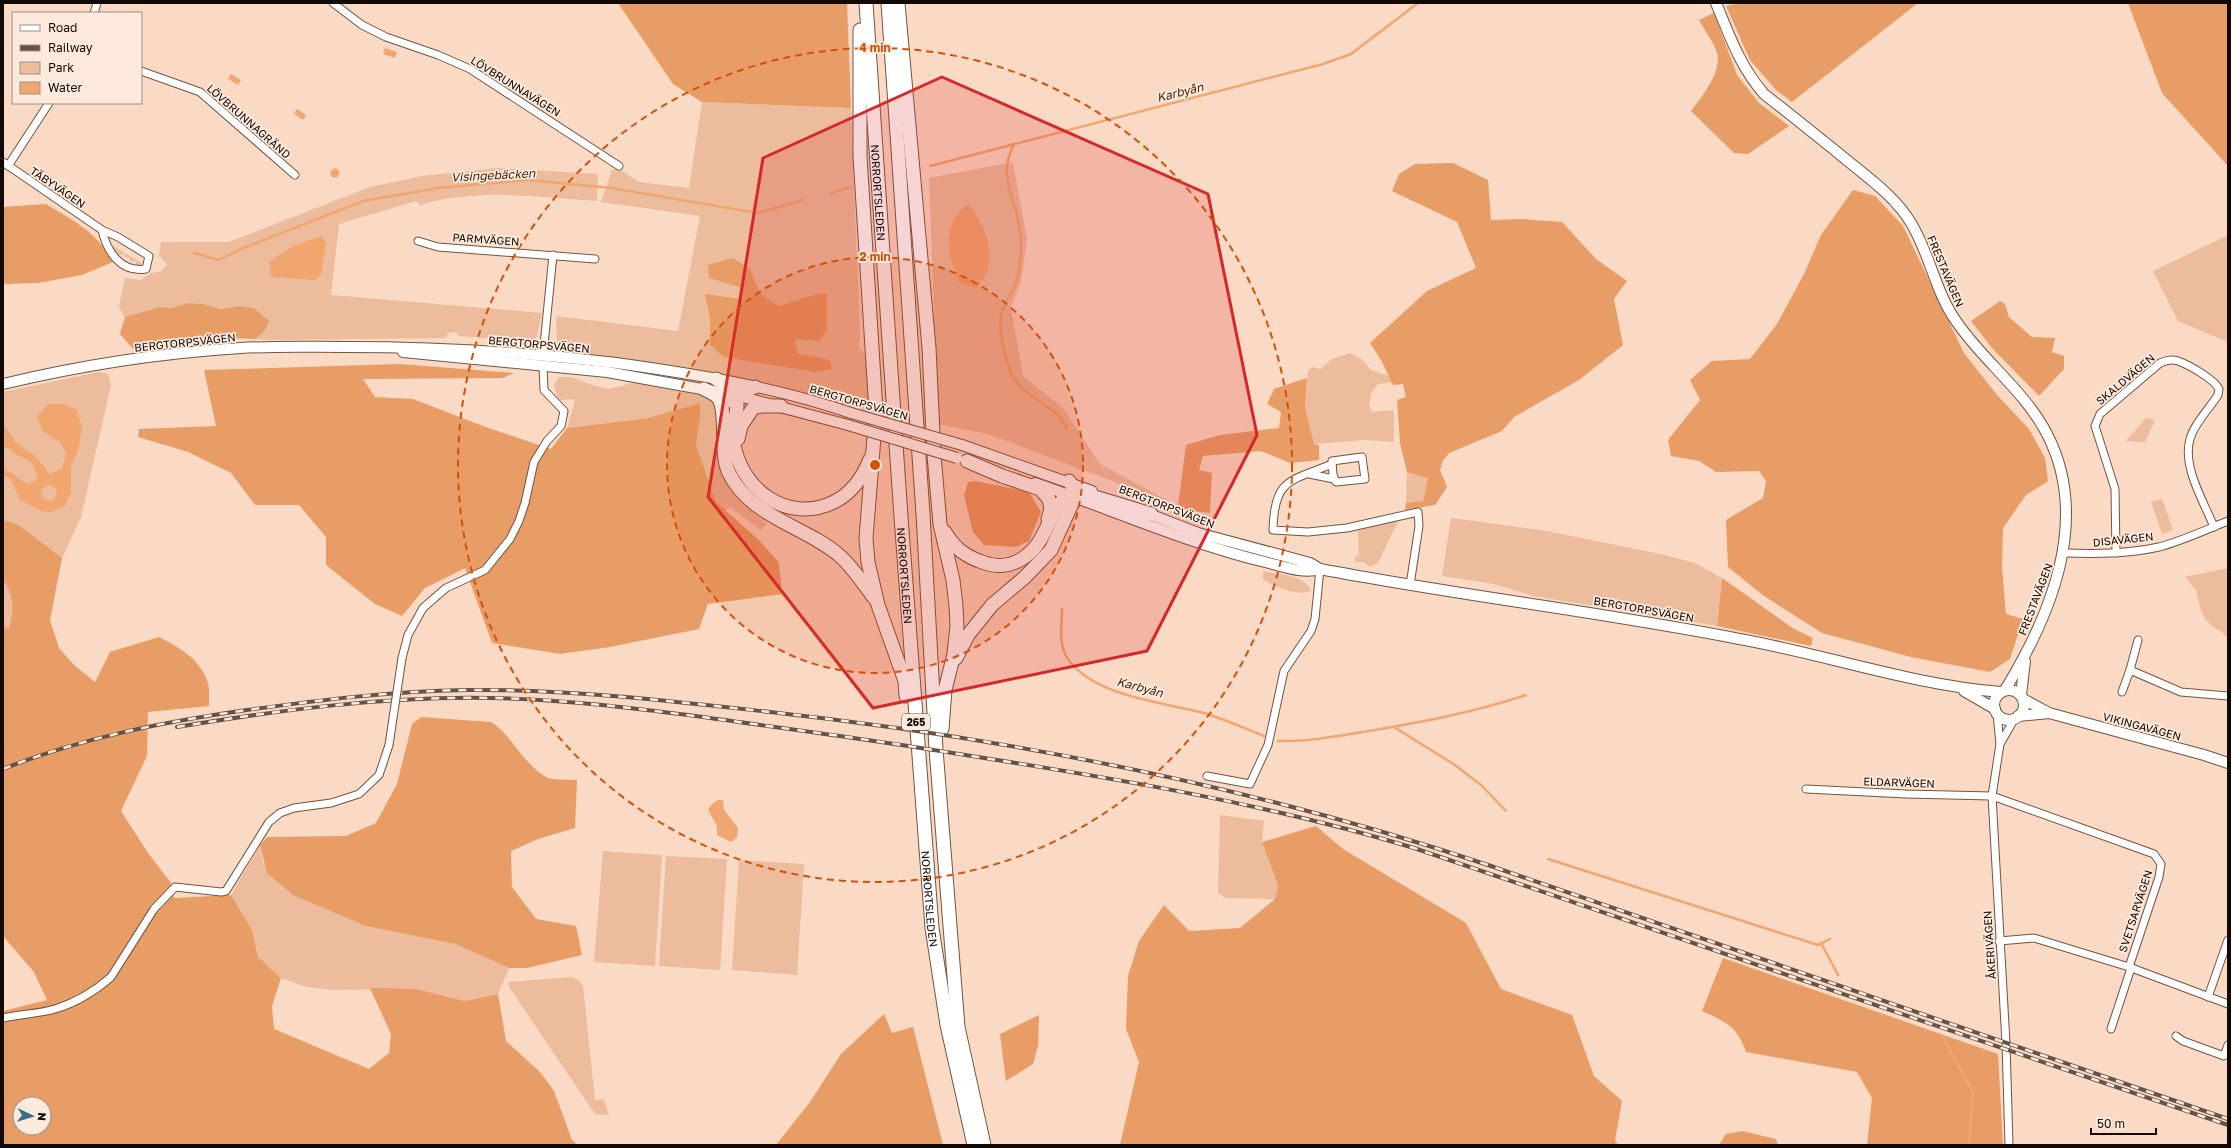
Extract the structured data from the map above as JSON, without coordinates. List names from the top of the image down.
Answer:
{
  "streets": {
    "highway": ["NORRORTSLEDEN", "265"],
    "main road": ["FRESTAVÄGEN", "BERGTORPSVÄGEN", "VIKINGAVÄGEN"],
    "street": [
      "LÖVBRUNNAVÄGEN",
      "LÖVBRUNNAGRÄND",
      "TÄBYVÄGEN",
      "PARMVÄGEN",
      "SKALDVÄGEN",
      "DISAVÄGEN",
      "ELDARVÄGEN",
      "SVETSARVÄGEN",
      "ÅKERIVÄGEN"
    ]
  },
  "crossings": [
    ["FRESTAVÄGEN", "BERGTORPSVÄGEN"],
    ["FRESTAVÄGEN", "DISAVÄGEN"],
    ["FRESTAVÄGEN", "VIKINGAVÄGEN"],
    ["FRESTAVÄGEN", "ÅKERIVÄGEN"],
    ["BERGTORPSVÄGEN", "VIKINGAVÄGEN"],
    ["BERGTORPSVÄGEN", "ÅKERIVÄGEN"],
    ["SKALDVÄGEN", "DISAVÄGEN"],
    ["VIKINGAVÄGEN", "ÅKERIVÄGEN"],
    ["ELDARVÄGEN", "SVETSARVÄGEN"],
    ["ELDARVÄGEN", "ÅKERIVÄGEN"],
    ["SVETSARVÄGEN", "ÅKERIVÄGEN"]
  ],
  "water": ["Karbyån", "Visingebäcken"],
  "legend": [
    "Road",
    "Railway",
    "Park",
    "Water"
  ],
  "scale_bar": "50 m",
  "north": "right",
  "rings": ["4 min", "2 min"]
}
